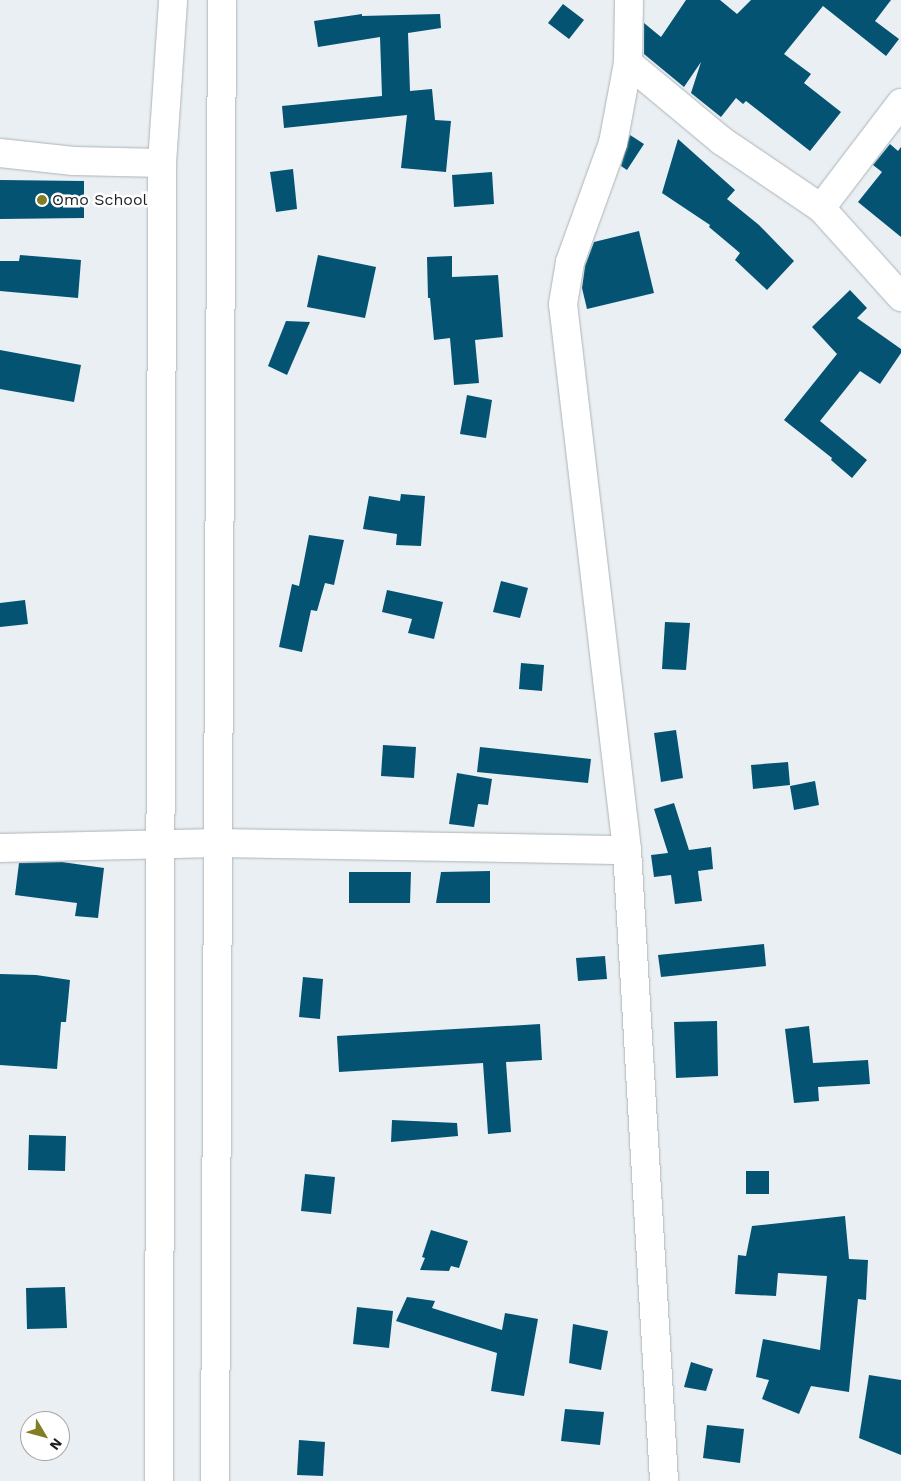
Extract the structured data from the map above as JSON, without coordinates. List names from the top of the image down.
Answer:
{
  "places": ["Omo School"],
  "north": "bottom right"
}
